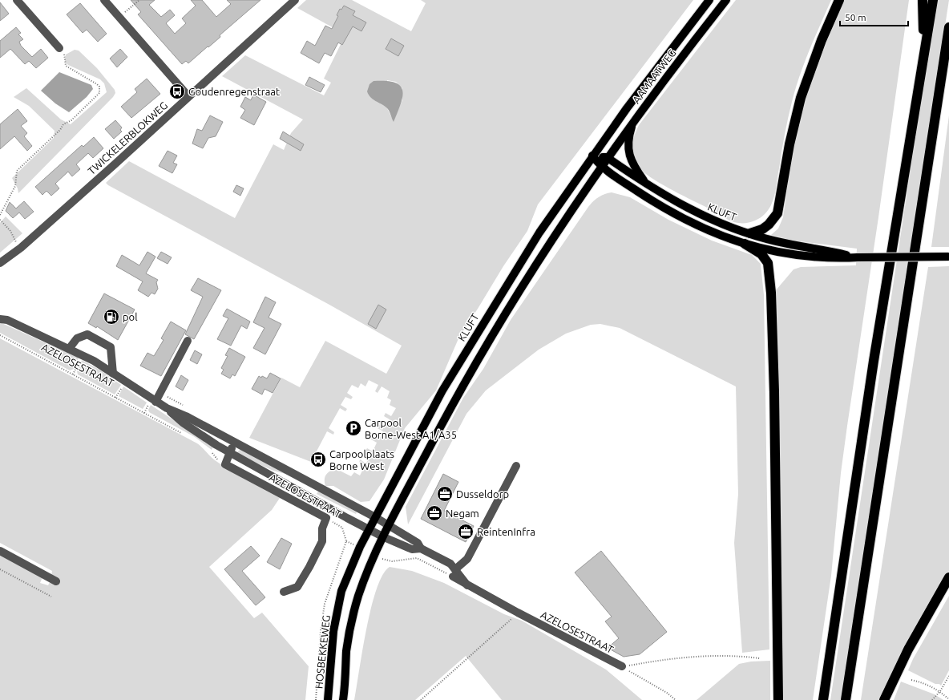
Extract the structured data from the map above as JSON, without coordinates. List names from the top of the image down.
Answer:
{
  "streets": {
    "main road": ["AAMAATWEG", "KLUFT", "HOSBEKKEWEG"],
    "street": ["TWICKELERBLOKWEG", "AZELOSESTRAAT"]
  },
  "crossings": [
    ["AAMAATWEG", "KLUFT"],
    ["KLUFT", "AZELOSESTRAAT"],
    ["KLUFT", "HOSBEKKEWEG"],
    ["AZELOSESTRAAT", "HOSBEKKEWEG"]
  ],
  "places": {
    "bus stop": ["Goudenregenstraat", "Carpoolplaats Borne West"],
    "fuel station": ["pol"],
    "parking": ["Carpool Borne-West A1/A35"],
    "office": ["Dusseldorp", "Negam", "ReintenInfra"]
  },
  "scale_bar": "50 m"
}
